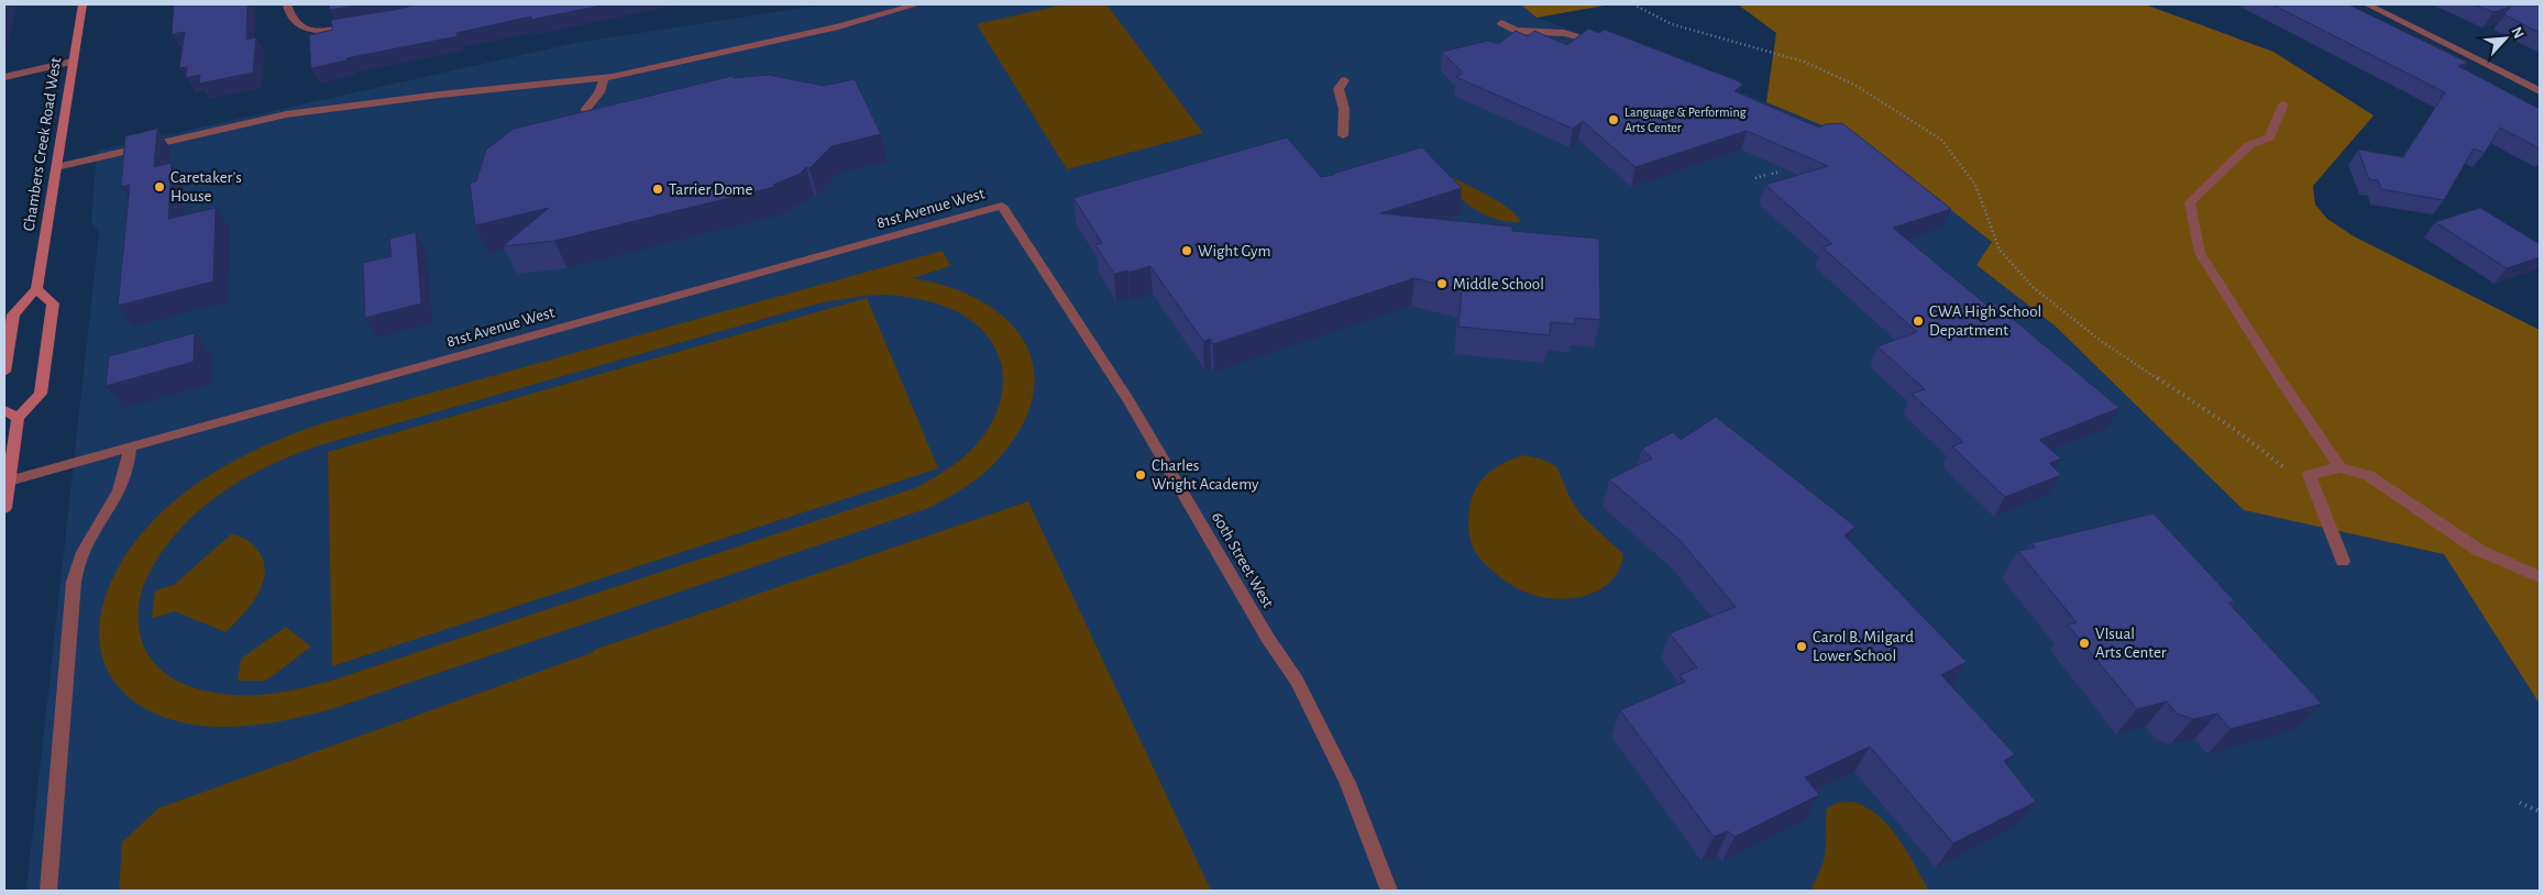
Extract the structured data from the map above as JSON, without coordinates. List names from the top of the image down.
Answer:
{
  "streets": {
    "street": ["Chambers Creek Road West", "81st Avenue West", "60th Street West"]
  },
  "crossings": [
    ["81st Avenue West", "60th Street West"]
  ],
  "places": [
    "Language & Performing Arts Center",
    "Caretaker's House",
    "Tarrier Dome",
    "Wight Gym",
    "Middle School",
    "CWA High School Department",
    "Charles Wright Academy",
    "VIsual Arts Center",
    "Carol B. Milgard Lower School"
  ],
  "north": "top right"
}
